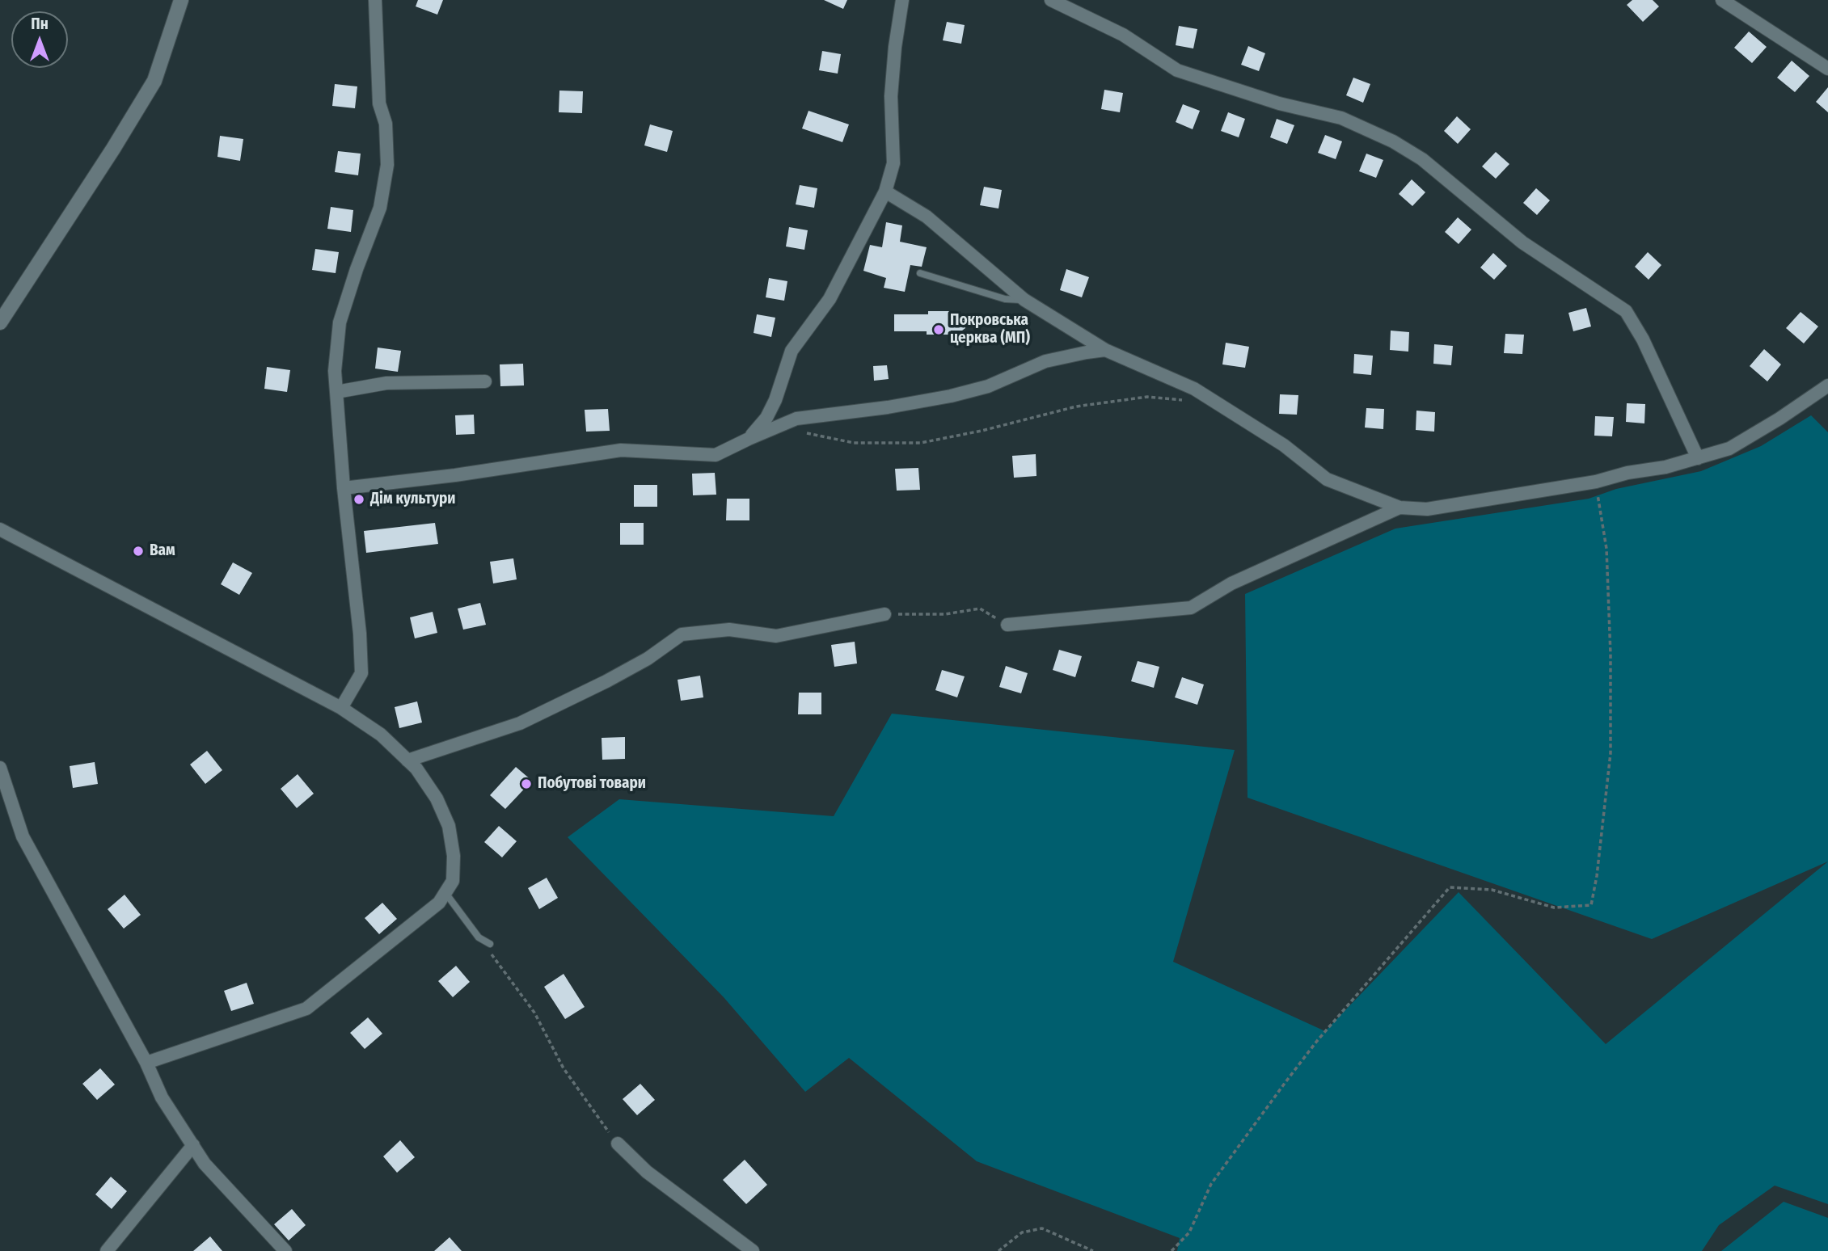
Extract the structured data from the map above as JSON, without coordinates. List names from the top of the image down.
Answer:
{
  "places": [
    "Покровська церква (МП)",
    "Дім культури",
    "Вам",
    "Побутові товари"
  ],
  "north": "top"
}
